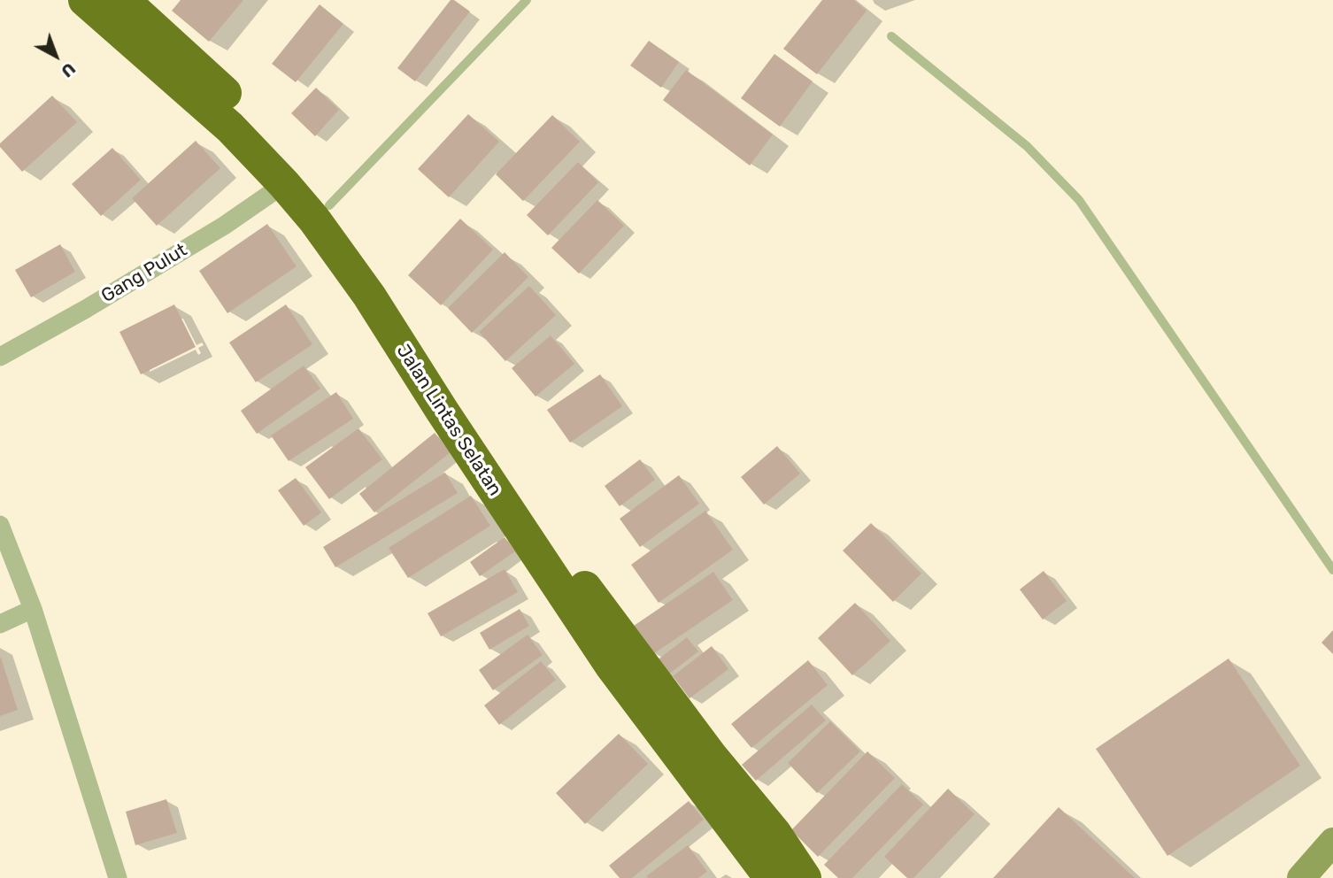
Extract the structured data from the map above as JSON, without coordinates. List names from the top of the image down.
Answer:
{
  "streets": {
    "highway": ["Jalan Lintas Selatan"],
    "street": ["Gang Pulut"]
  },
  "crossings": [
    ["Gang Pulut", "Jalan Lintas Selatan"]
  ],
  "north": "bottom right"
}
